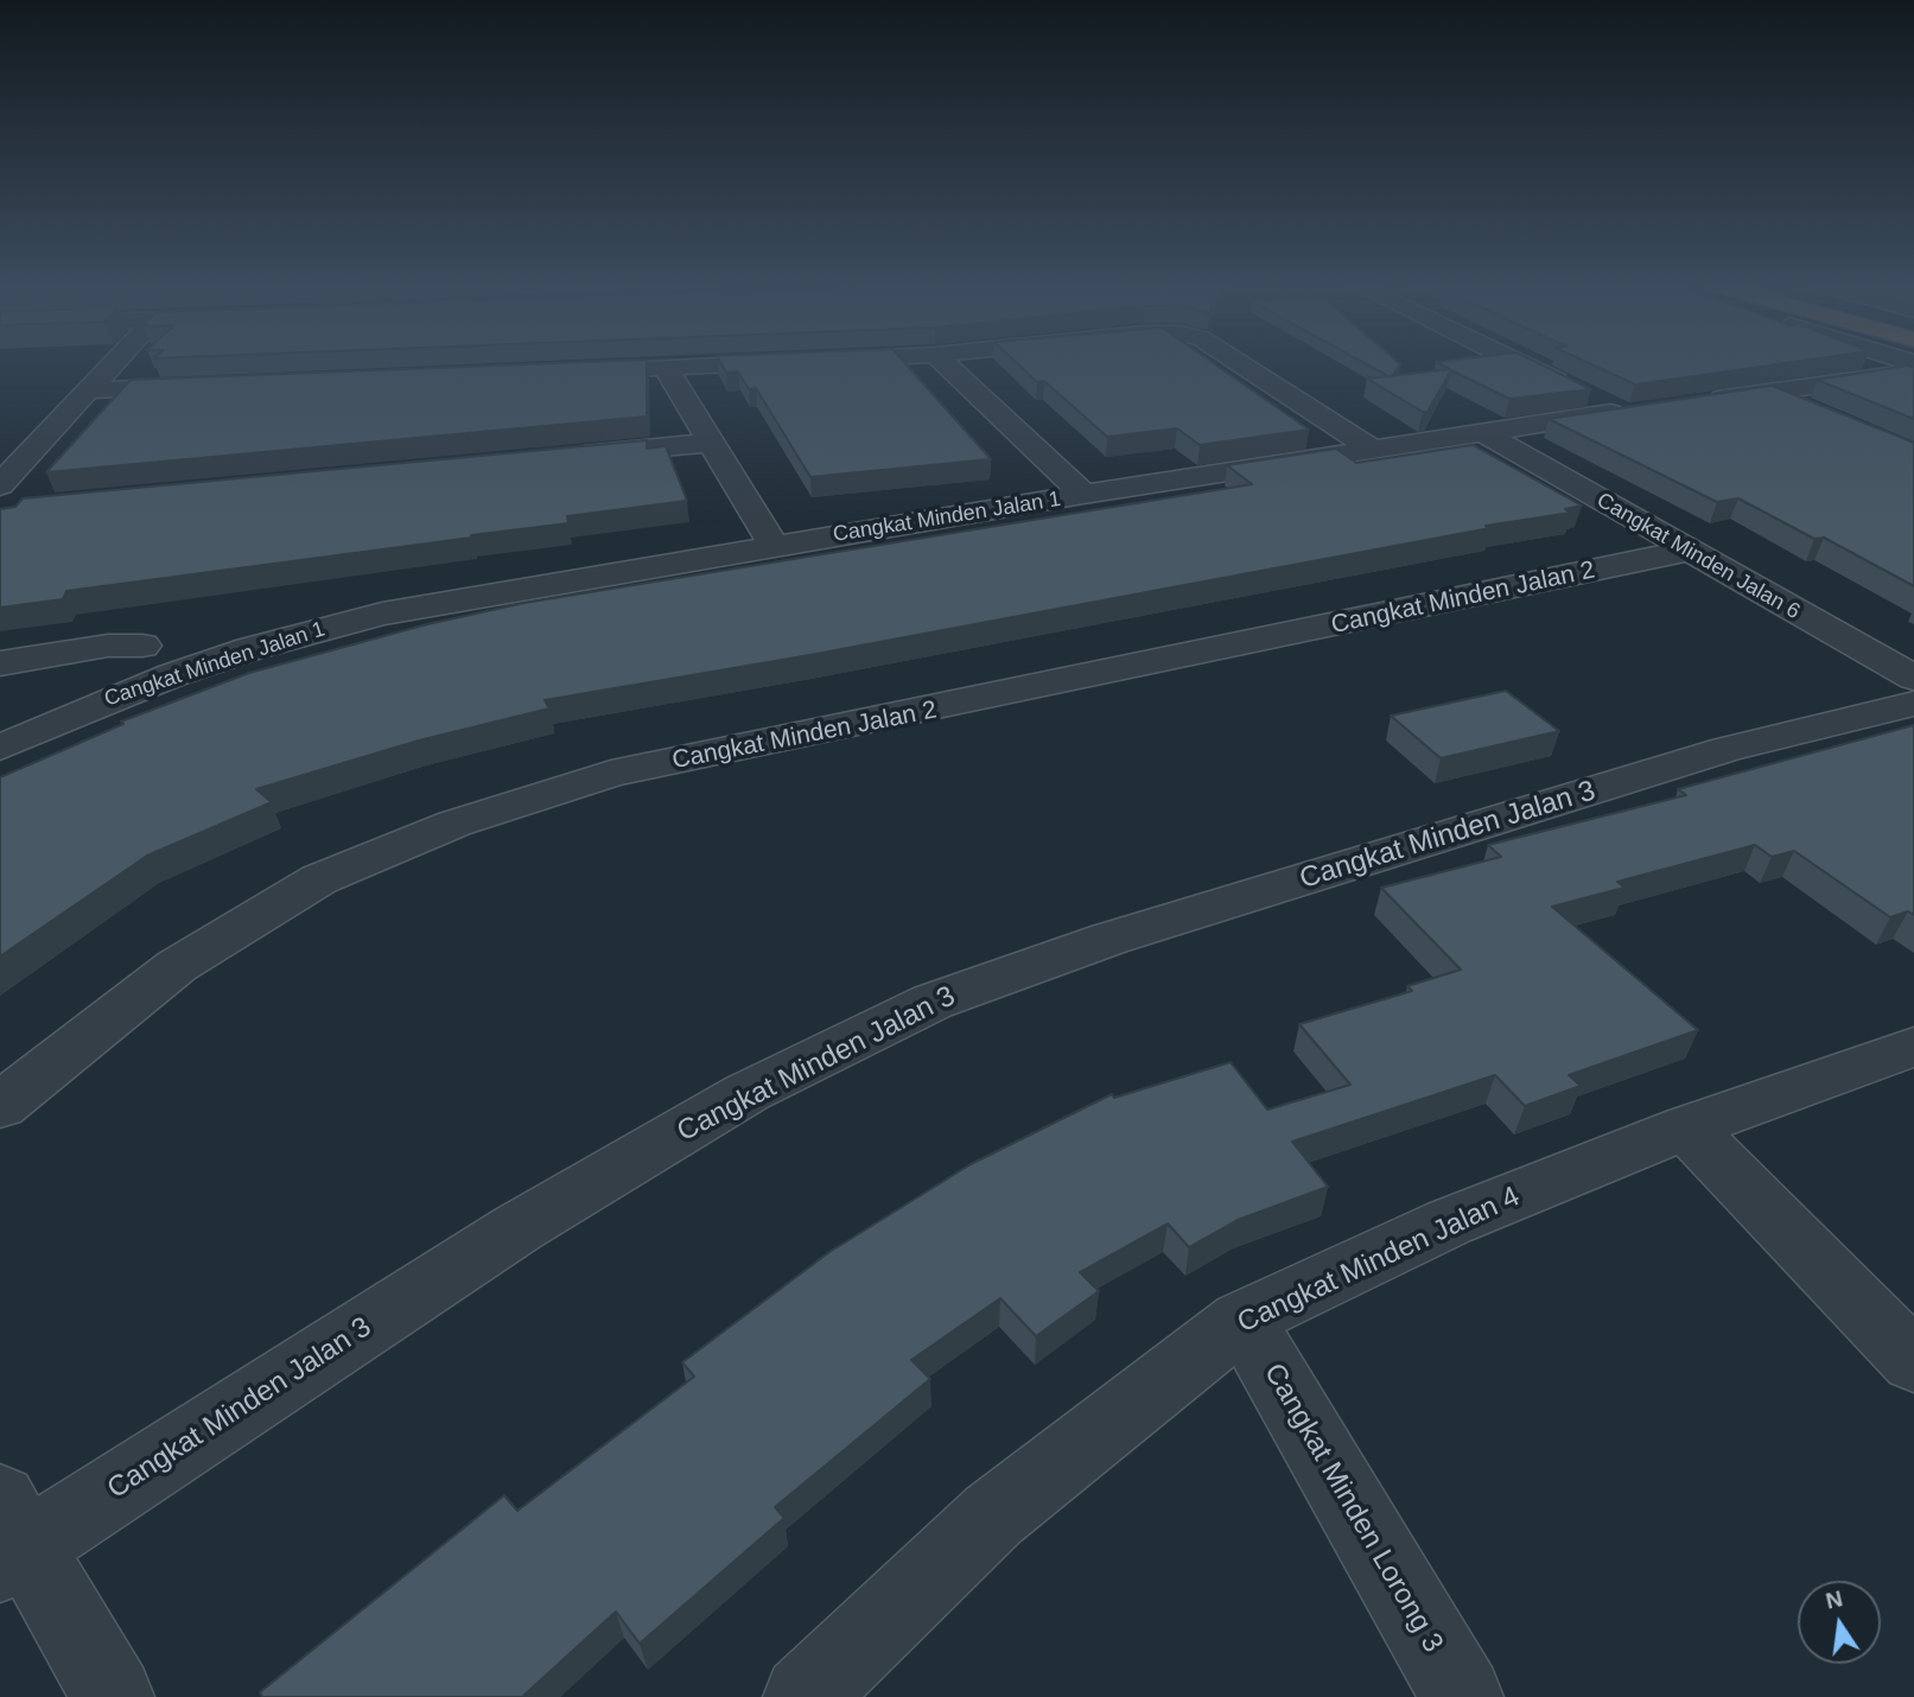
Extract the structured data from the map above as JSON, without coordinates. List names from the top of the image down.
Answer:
{
  "streets": {
    "street": [
      "Cangkat Minden Jalan 1",
      "Cangkat Minden Jalan 6",
      "Cangkat Minden Jalan 2",
      "Cangkat Minden Jalan 3",
      "Cangkat Minden Jalan 4",
      "Cangkat Minden Lorong 3"
    ]
  },
  "crossings": [
    ["Cangkat Minden Jalan 1", "Cangkat Minden Jalan 6"],
    ["Cangkat Minden Jalan 6", "Cangkat Minden Jalan 2"],
    ["Cangkat Minden Jalan 4", "Cangkat Minden Lorong 3"]
  ],
  "north": "top"
}
